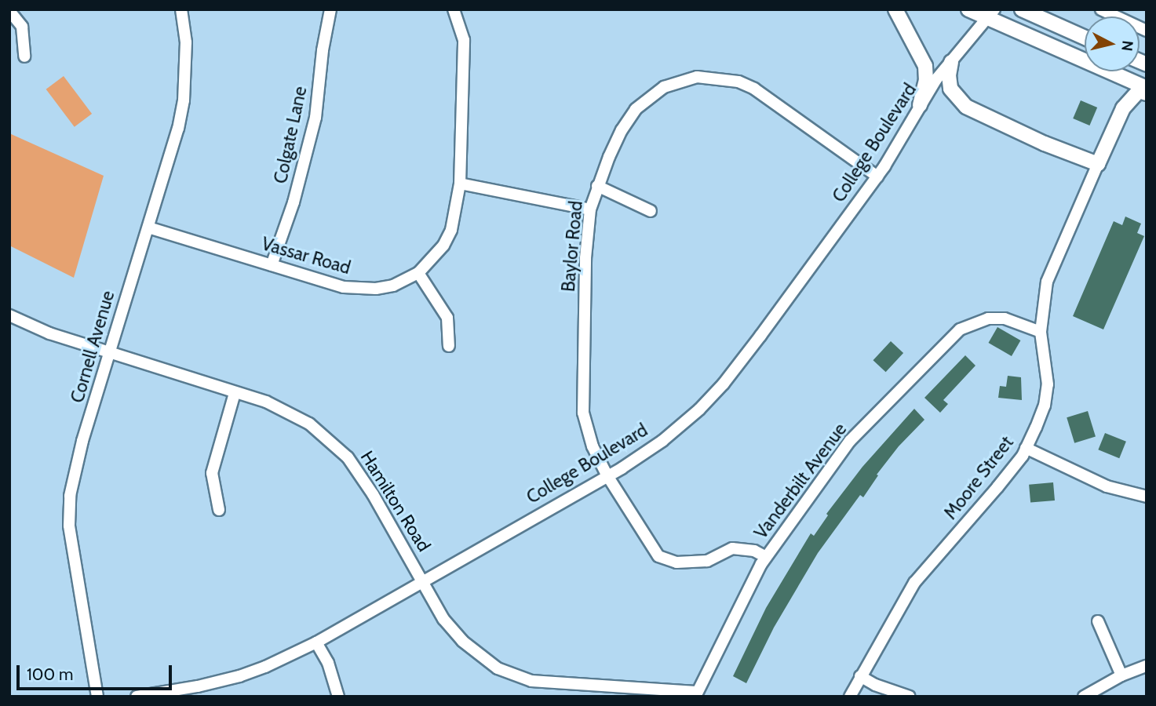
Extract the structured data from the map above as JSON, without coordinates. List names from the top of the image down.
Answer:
{
  "streets": {
    "street": [
      "Colgate Lane",
      "College Boulevard",
      "Baylor Road",
      "Vassar Road",
      "Cornell Avenue",
      "Moore Street",
      "Vanderbilt Avenue",
      "Hamilton Road"
    ]
  },
  "crossings": [
    ["Colgate Lane", "Vassar Road"],
    ["College Boulevard", "Baylor Road"],
    ["College Boulevard", "Hamilton Road"],
    ["Baylor Road", "Vanderbilt Avenue"],
    ["Vassar Road", "Cornell Avenue"],
    ["Cornell Avenue", "Hamilton Road"],
    ["Moore Street", "Vanderbilt Avenue"],
    ["Vanderbilt Avenue", "Hamilton Road"]
  ],
  "scale_bar": "100 m",
  "north": "right"
}
